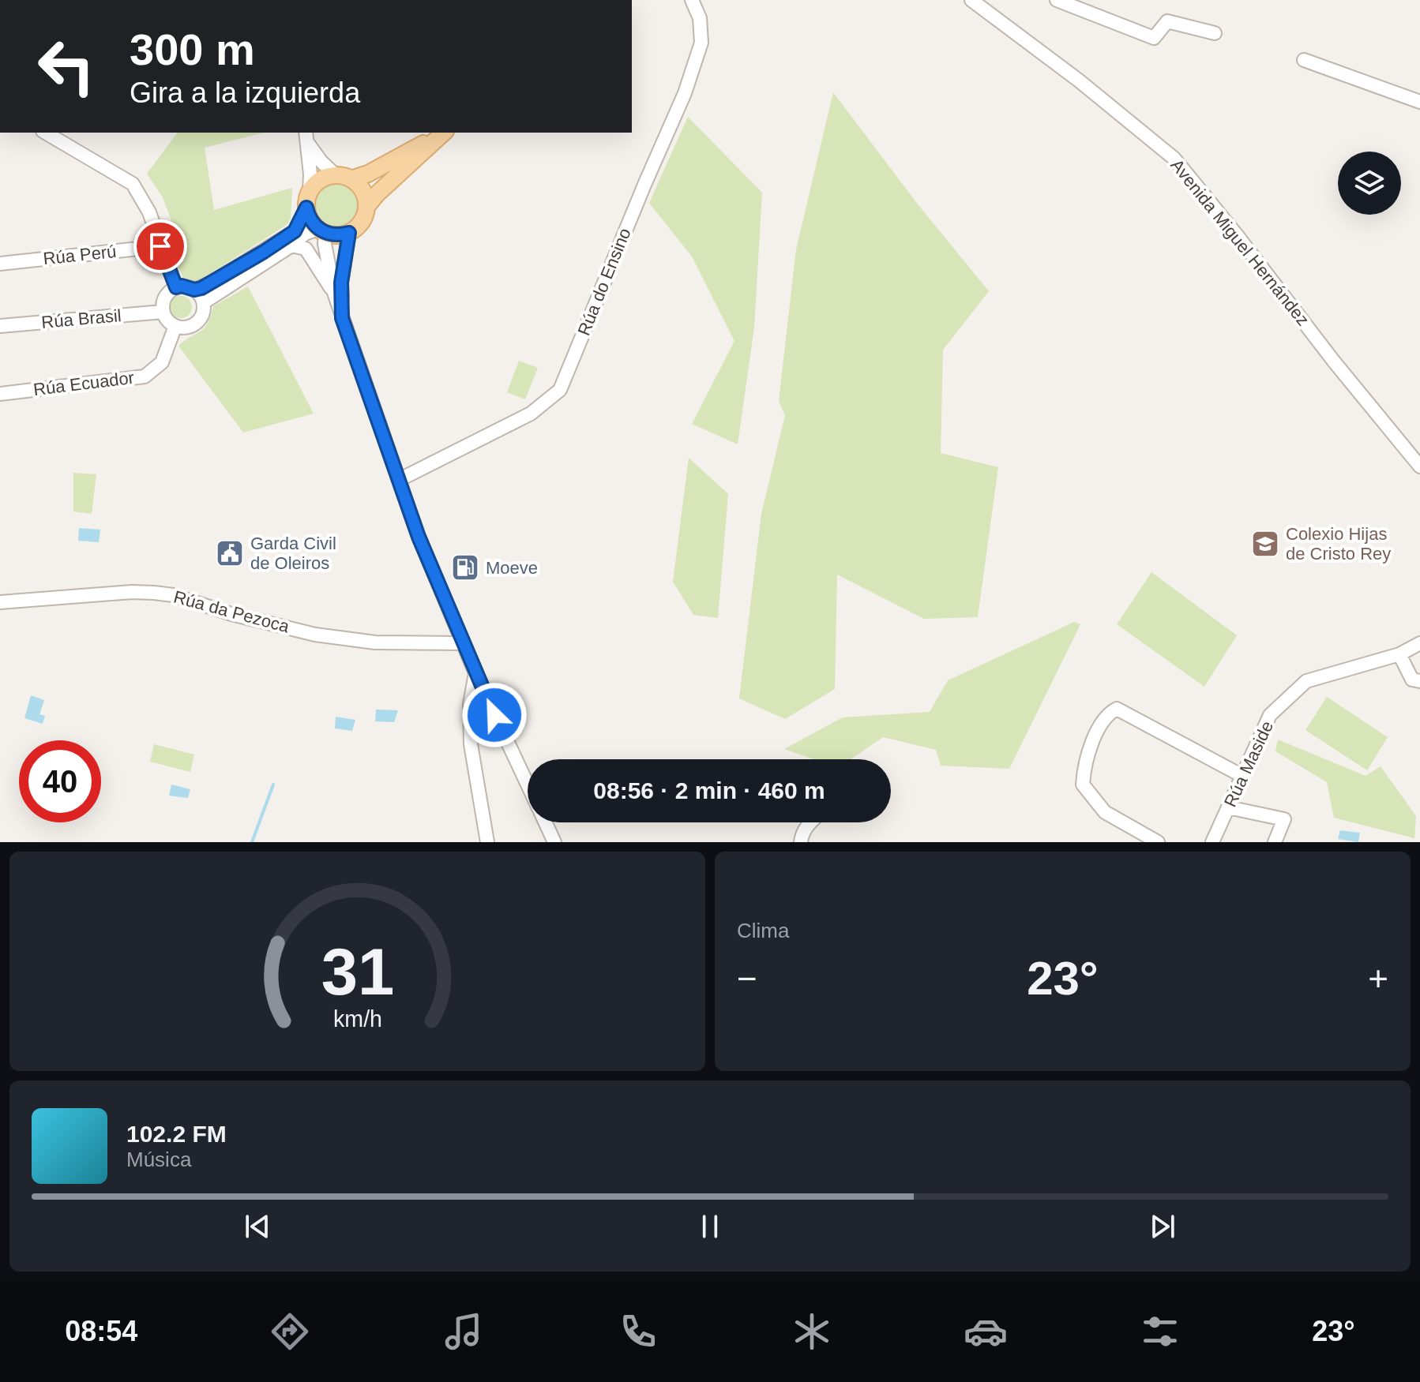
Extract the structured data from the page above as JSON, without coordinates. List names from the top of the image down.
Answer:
{
  "streets": {
    "street": [
      "Avenida Miguel Hernández",
      "Rúa Perú",
      "Rúa do Ensino",
      "Rúa Brasil",
      "Rúa Ecuador",
      "Rúa da Pezoca",
      "Rúa Maside"
    ]
  },
  "crossings": [
    ["Rúa Brasil", "Rúa Ecuador"]
  ],
  "places": {
    "school or university": ["Colexio Hijas de Cristo Rey"],
    "public building": ["Garda Civil de Oleiros"],
    "fuel station": ["Moeve"]
  },
  "page": {
    "turn": ["300 m", "Gira a la izquierda"],
    "limit": "40",
    "trip": "08:56 · 2 min · 460 m",
    "tile": "Clima",
    "heat": ["−", "23°", "+"],
    "song": ["102.2 FM", "Música"],
    "tabs": ["08:54", "23°"],
    "gauge": ["31", "km/h"]
  }
}
